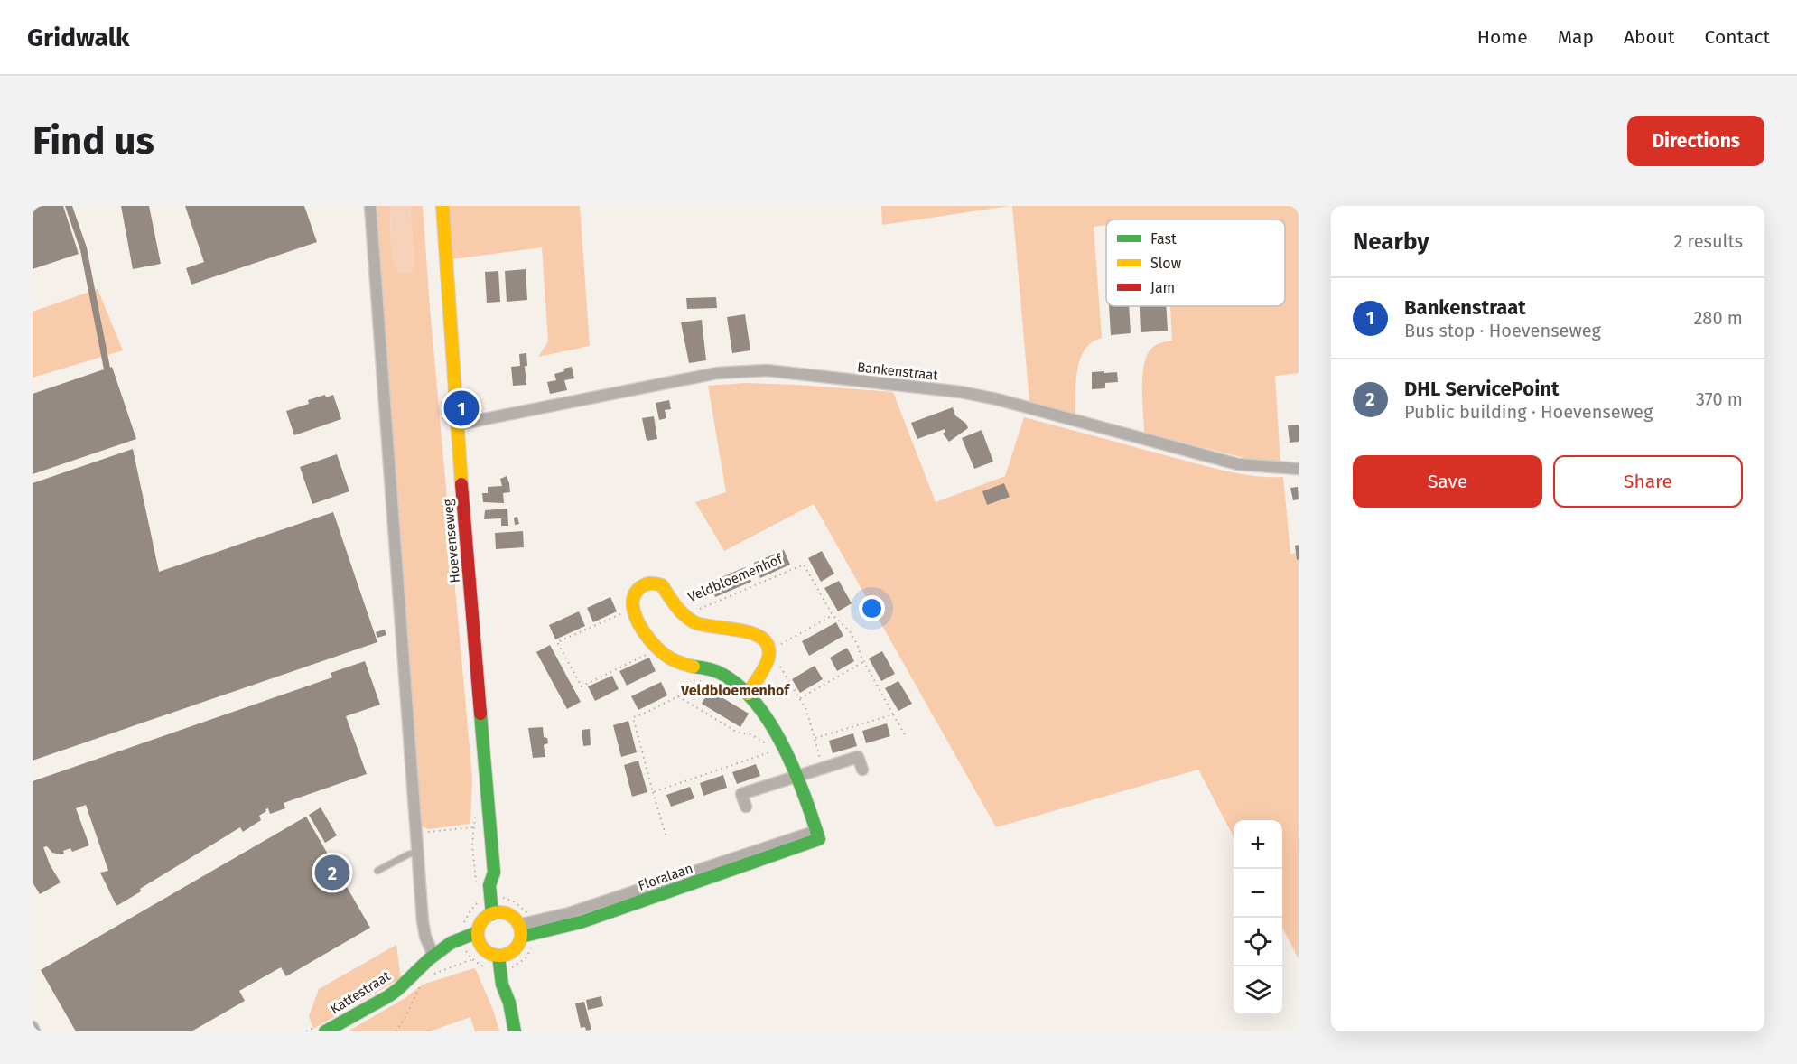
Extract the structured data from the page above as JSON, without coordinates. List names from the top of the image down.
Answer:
{
  "streets": {
    "street": [
      "Bankenstraat",
      "Hoevenseweg",
      "Veldbloemenhof",
      "Floralaan",
      "Kattestraat"
    ]
  },
  "crossings": [
    ["Bankenstraat", "Hoevenseweg"],
    ["Hoevenseweg", "Floralaan"]
  ],
  "districts": ["Veldbloemenhof"],
  "legend": ["Fast", "Slow", "Jam"],
  "page": {
    "header": "Gridwalk",
    "nav": [
      "Home",
      "Map",
      "About",
      "Contact"
    ],
    "buttons": [
      "Directions",
      ["Save", "Share"]
    ],
    "title": "Find us",
    "heading": ["Nearby", "2 results"],
    "list": [
      {
        "mark": "1",
        "name": "Bankenstraat",
        "note": "Bus stop · Hoevenseweg",
        "value": "280 m"
      },
      {
        "mark": "2",
        "name": "DHL ServicePoint",
        "note": "Public building · Hoevenseweg",
        "value": "370 m"
      }
    ],
    "pins": ["1", "2"],
    "map_buttons": ["+", "−"]
  }
}
